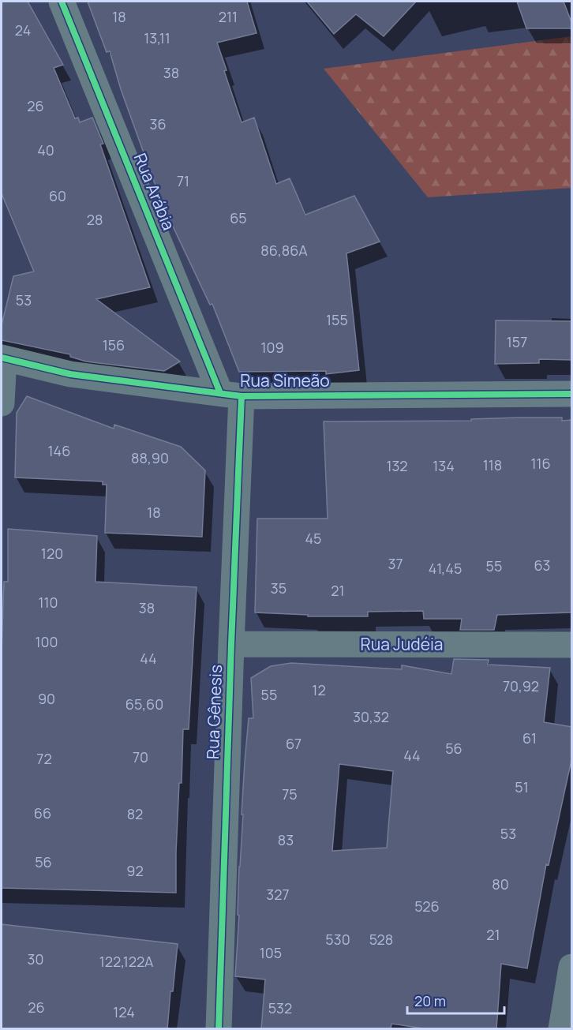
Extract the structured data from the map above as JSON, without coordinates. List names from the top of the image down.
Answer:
{
  "streets": {
    "street": [
      "Rua Arábia",
      "Rua Simeão",
      "Rua Judéia",
      "Rua Gênesis"
    ]
  },
  "crossings": [
    ["Rua Arábia", "Rua Simeão"],
    ["Rua Arábia", "Rua Gênesis"],
    ["Rua Simeão", "Rua Gênesis"],
    ["Rua Judéia", "Rua Gênesis"]
  ],
  "house_numbers": [
    "18",
    "211",
    "24",
    "13,11",
    "38",
    "26",
    "36",
    "40",
    "71",
    "60",
    "65",
    "28",
    "86,86A",
    "53",
    "155",
    "157",
    "156",
    "109",
    "146",
    "88,90",
    "116",
    "118",
    "132",
    "134",
    "18",
    "45",
    "120",
    "37",
    "63",
    "55",
    "41,45",
    "35",
    "21",
    "110",
    "38",
    "100",
    "44",
    "70,92",
    "12",
    "55",
    "90",
    "65,60",
    "30,32",
    "61",
    "67",
    "56",
    "44",
    "70",
    "72",
    "51",
    "75",
    "66",
    "82",
    "53",
    "83",
    "56",
    "92",
    "80",
    "327",
    "526",
    "21",
    "530",
    "528",
    "105",
    "30",
    "122,122A",
    "26",
    "532",
    "124"
  ],
  "scale_bar": "20 m"
}
